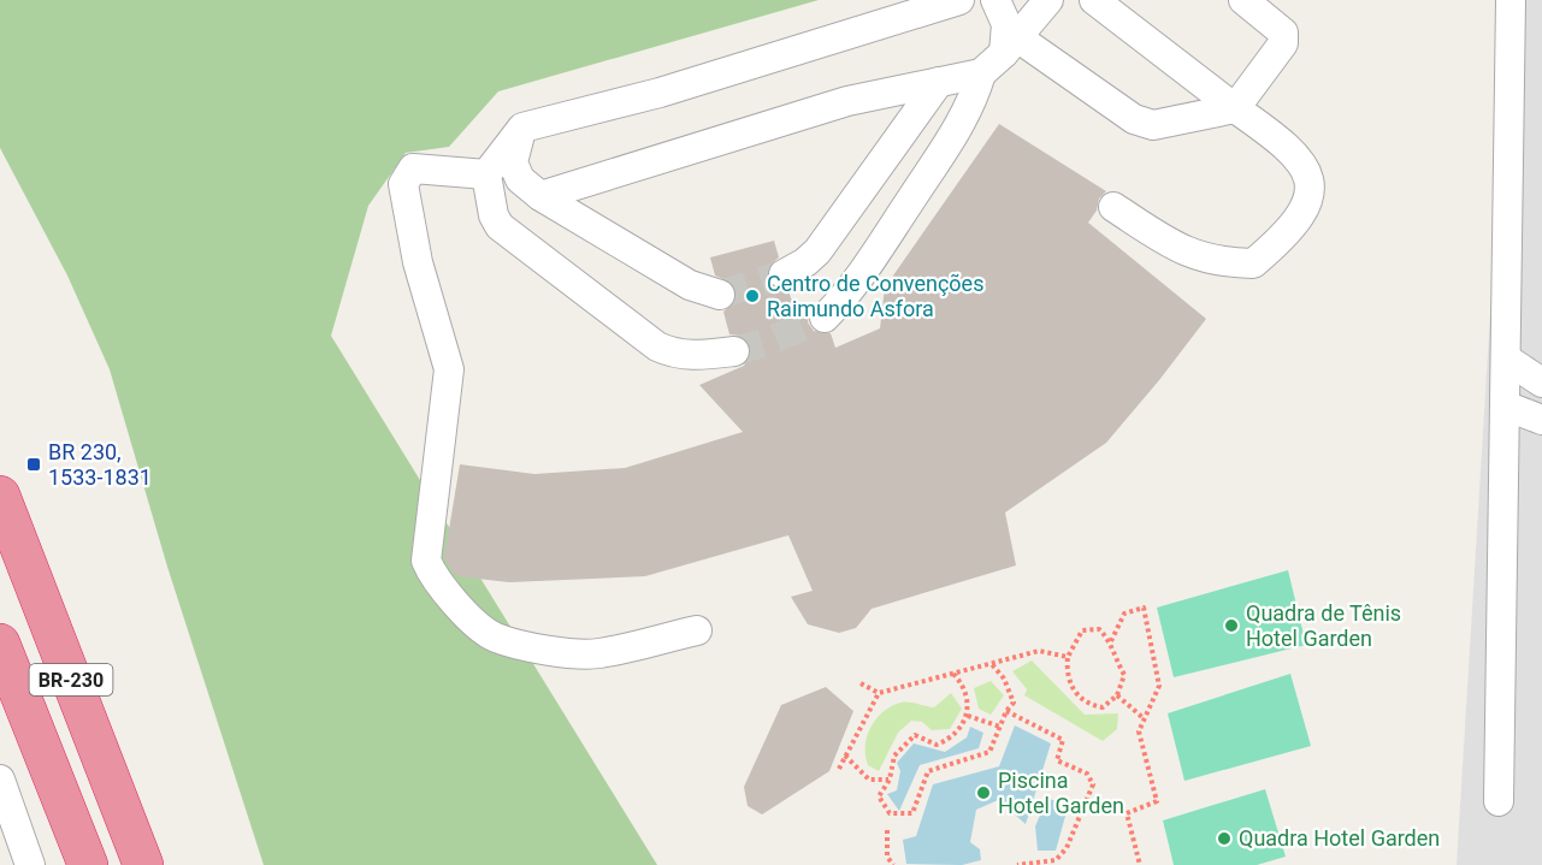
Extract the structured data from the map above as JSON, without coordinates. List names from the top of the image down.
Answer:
{
  "streets": {
    "highway": ["BR-230"]
  },
  "places": {
    "other": [
      "Centro de Convenções Raimundo Asfora",
      "Quadra de Tênis Hotel Garden",
      "Piscina Hotel Garden",
      "Quadra Hotel Garden"
    ],
    "transit": ["BR 230, 1533-1831"]
  }
}
